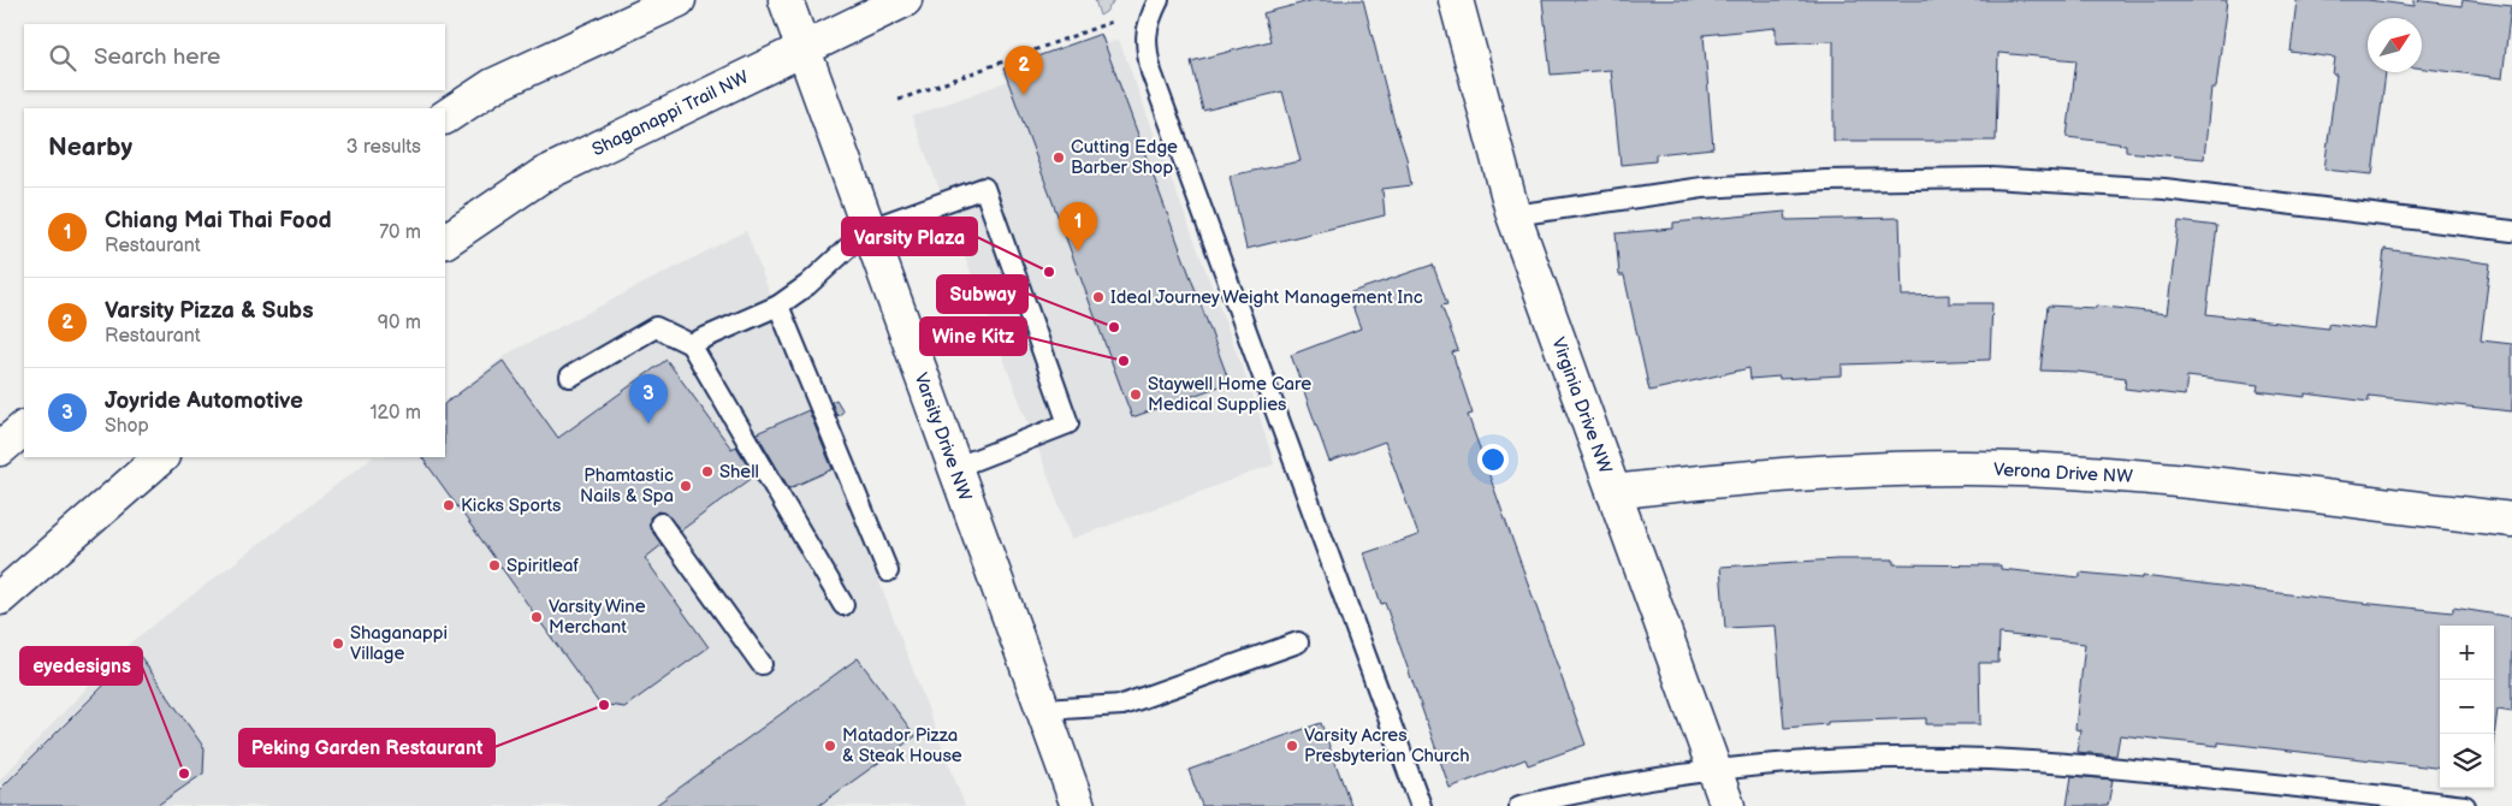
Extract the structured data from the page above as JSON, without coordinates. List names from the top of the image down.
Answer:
{
  "streets": {
    "street": [
      "Shaganappi Trail NW",
      "Virginia Drive NW",
      "Varsity Drive NW",
      "Verona Drive NW"
    ]
  },
  "crossings": [
    ["Shaganappi Trail NW", "Varsity Drive NW"],
    ["Virginia Drive NW", "Verona Drive NW"]
  ],
  "places": [
    "Cutting Edge Barber Shop",
    "Varsity Plaza",
    "Ideal Journey Weight Management Inc",
    "Subway",
    "Wine Kitz",
    "Staywell Home Care Medical Supplies",
    "Shell",
    "Phamtastic Nails & Spa",
    "Kicks Sports",
    "Spiritleaf",
    "Varsity Wine Merchant",
    "Shaganappi Village",
    "Peking Garden Restaurant",
    "Matador Pizza & Steak House",
    "Varsity Acres Presbyterian Church",
    "eyedesigns"
  ],
  "north": "top right",
  "page": {
    "search": "Search here",
    "pins": ["2", "1", "3"],
    "heading": ["Nearby", "3 results"],
    "list": [
      {
        "mark": "1",
        "name": "Chiang Mai Thai Food",
        "note": "Restaurant",
        "value": "70 m"
      },
      {
        "mark": "2",
        "name": "Varsity Pizza & Subs",
        "note": "Restaurant",
        "value": "90 m"
      },
      {
        "mark": "3",
        "name": "Joyride Automotive",
        "note": "Shop",
        "value": "120 m"
      }
    ],
    "map_buttons": ["+", "−"]
  }
}
